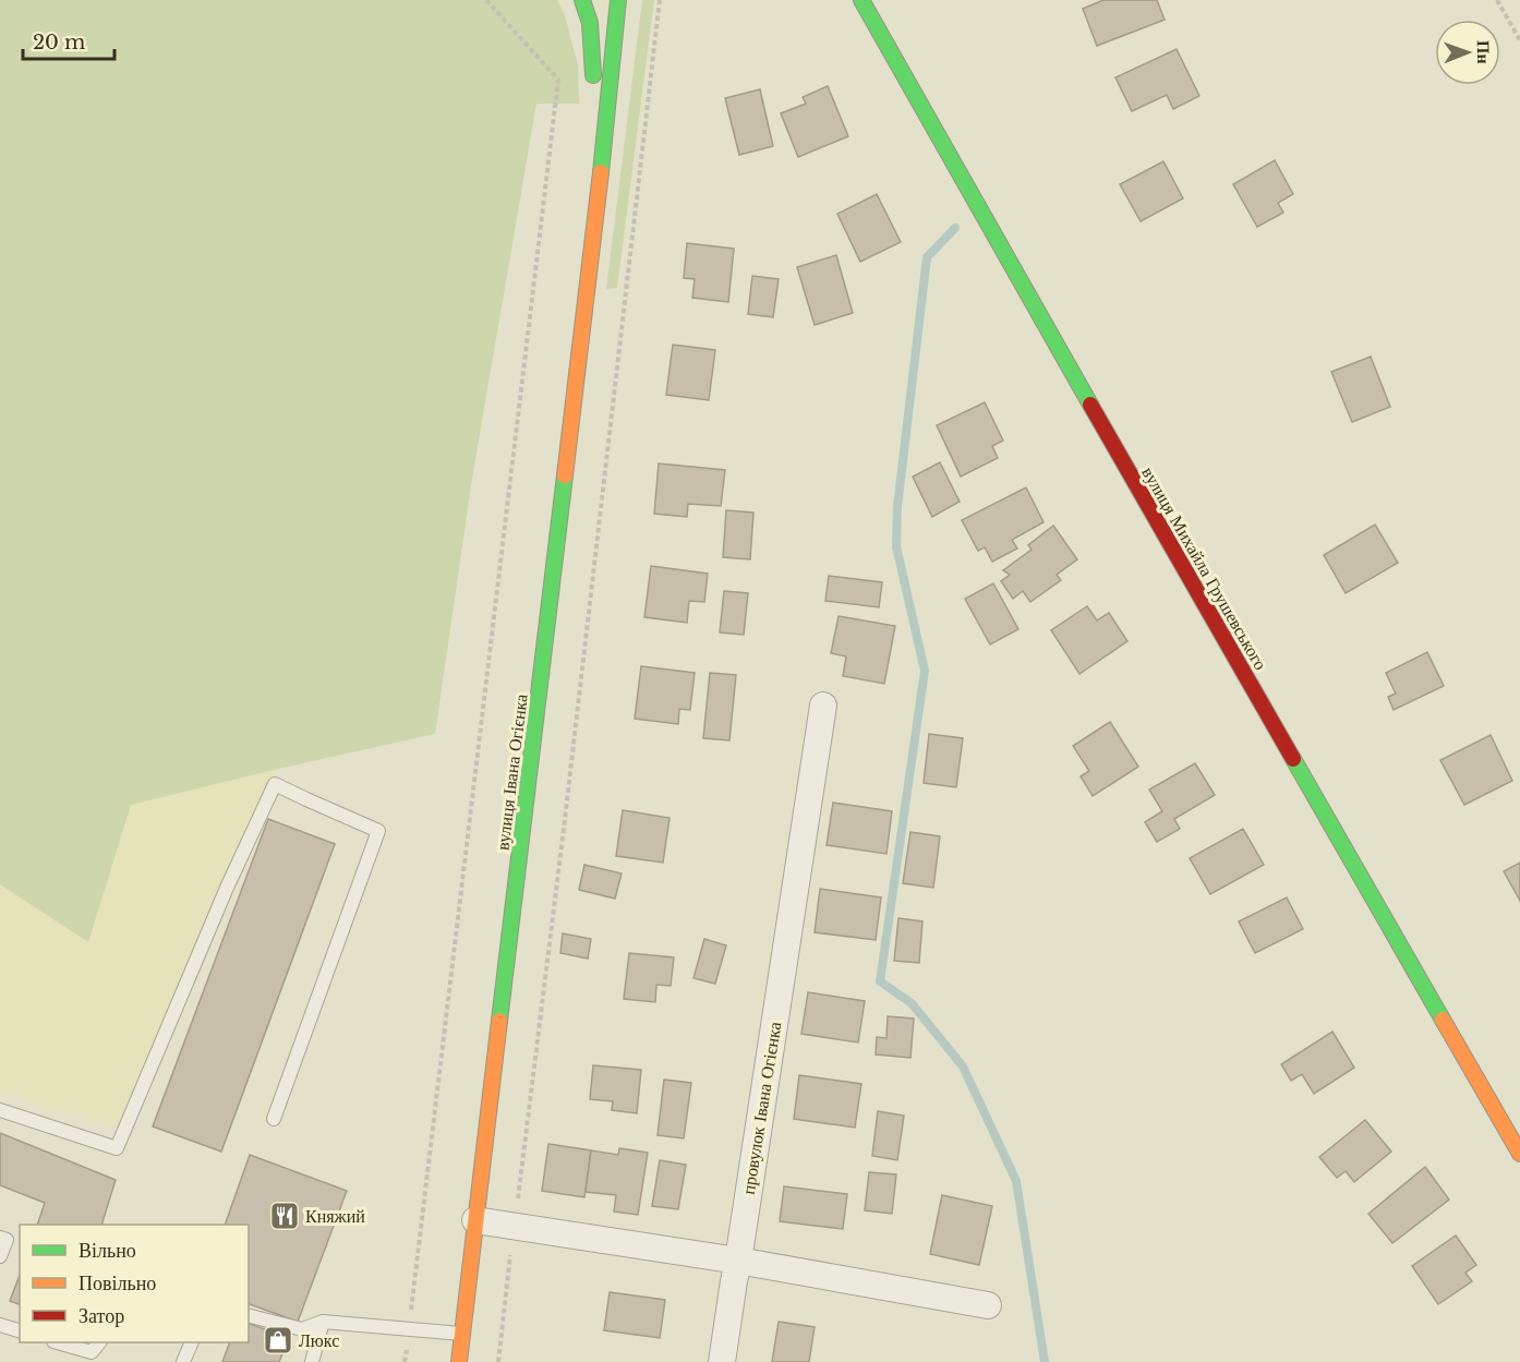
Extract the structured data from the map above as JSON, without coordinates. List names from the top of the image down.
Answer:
{
  "streets": {
    "street": ["вулиця Михайла Грушевського", "вулиця Івана Огієнка", "провулок Івана Огієнка"]
  },
  "places": {
    "restaurant": ["Княжий"],
    "shop": ["Люкс"]
  },
  "legend": ["Вільно", "Повільно", "Затор"],
  "scale_bar": "20 m",
  "north": "right"
}
